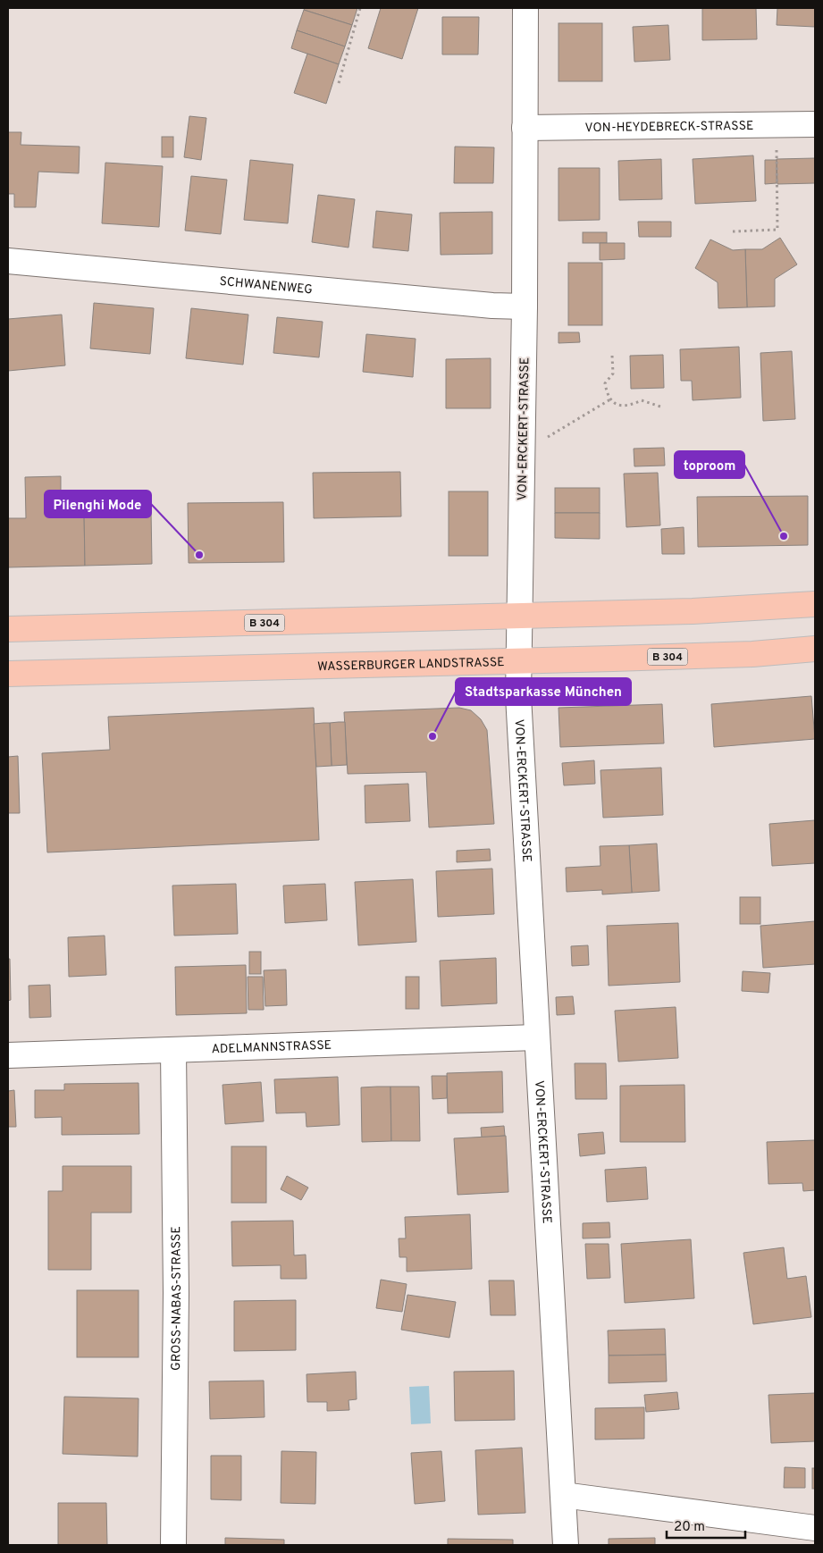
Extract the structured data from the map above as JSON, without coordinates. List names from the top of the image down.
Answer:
{
  "streets": {
    "main road": ["B 304", "WASSERBURGER LANDSTRASSE"],
    "street": [
      "VON-HEYDEBRECK-STRASSE",
      "SCHWANENWEG",
      "VON-ERCKERT-STRASSE",
      "ADELMANNSTRASSE",
      "GROSS-NABAS-STRASSE"
    ]
  },
  "crossings": [
    ["VON-HEYDEBRECK-STRASSE", "VON-ERCKERT-STRASSE"],
    ["SCHWANENWEG", "VON-ERCKERT-STRASSE"],
    ["VON-ERCKERT-STRASSE", "B 304"],
    ["VON-ERCKERT-STRASSE", "WASSERBURGER LANDSTRASSE"],
    ["VON-ERCKERT-STRASSE", "ADELMANNSTRASSE"],
    ["ADELMANNSTRASSE", "GROSS-NABAS-STRASSE"]
  ],
  "places": ["toproom", "Pilenghi Mode", "Stadtsparkasse München"],
  "scale_bar": "20 m"
}
